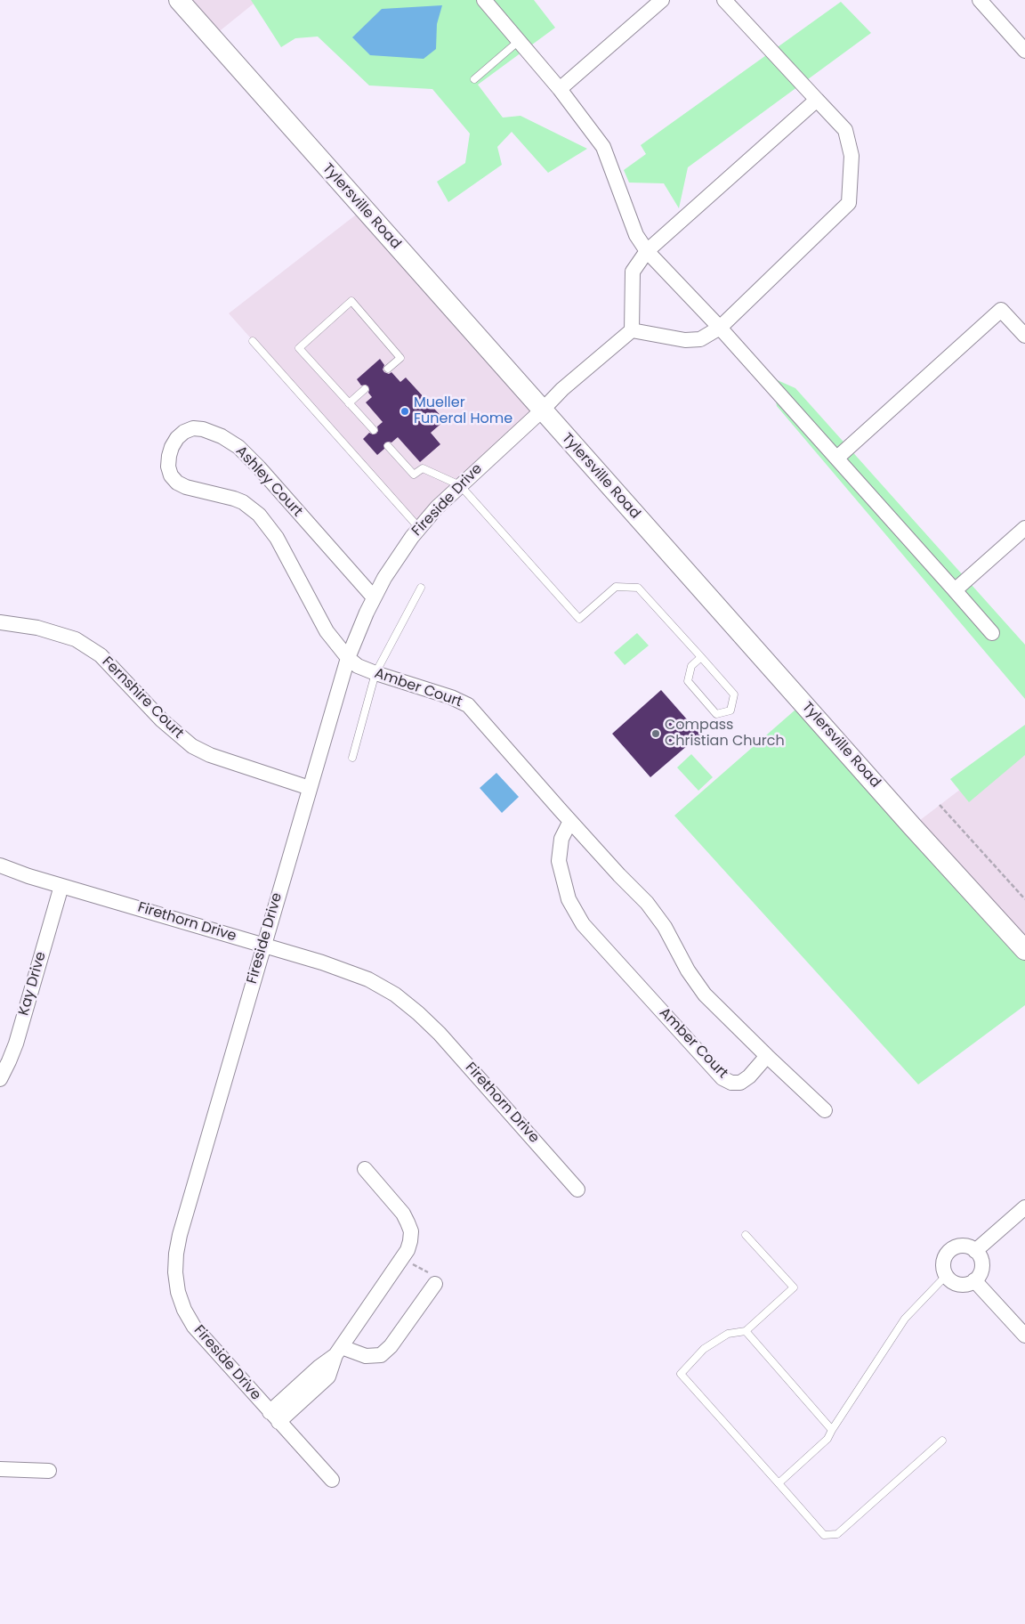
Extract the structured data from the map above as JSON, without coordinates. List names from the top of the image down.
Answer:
{
  "streets": {
    "main road": ["Tylersville Road"],
    "street": [
      "Ashley Court",
      "Fireside Drive",
      "Amber Court",
      "Fernshire Court",
      "Firethorn Drive",
      "Kay Drive"
    ]
  },
  "crossings": [
    ["Tylersville Road", "Fireside Drive"],
    ["Ashley Court", "Fireside Drive"],
    ["Ashley Court", "Amber Court"],
    ["Fireside Drive", "Amber Court"],
    ["Fireside Drive", "Fernshire Court"],
    ["Fireside Drive", "Firethorn Drive"],
    ["Firethorn Drive", "Kay Drive"]
  ],
  "places": ["Mueller Funeral Home", "Compass Christian Church"]
}
